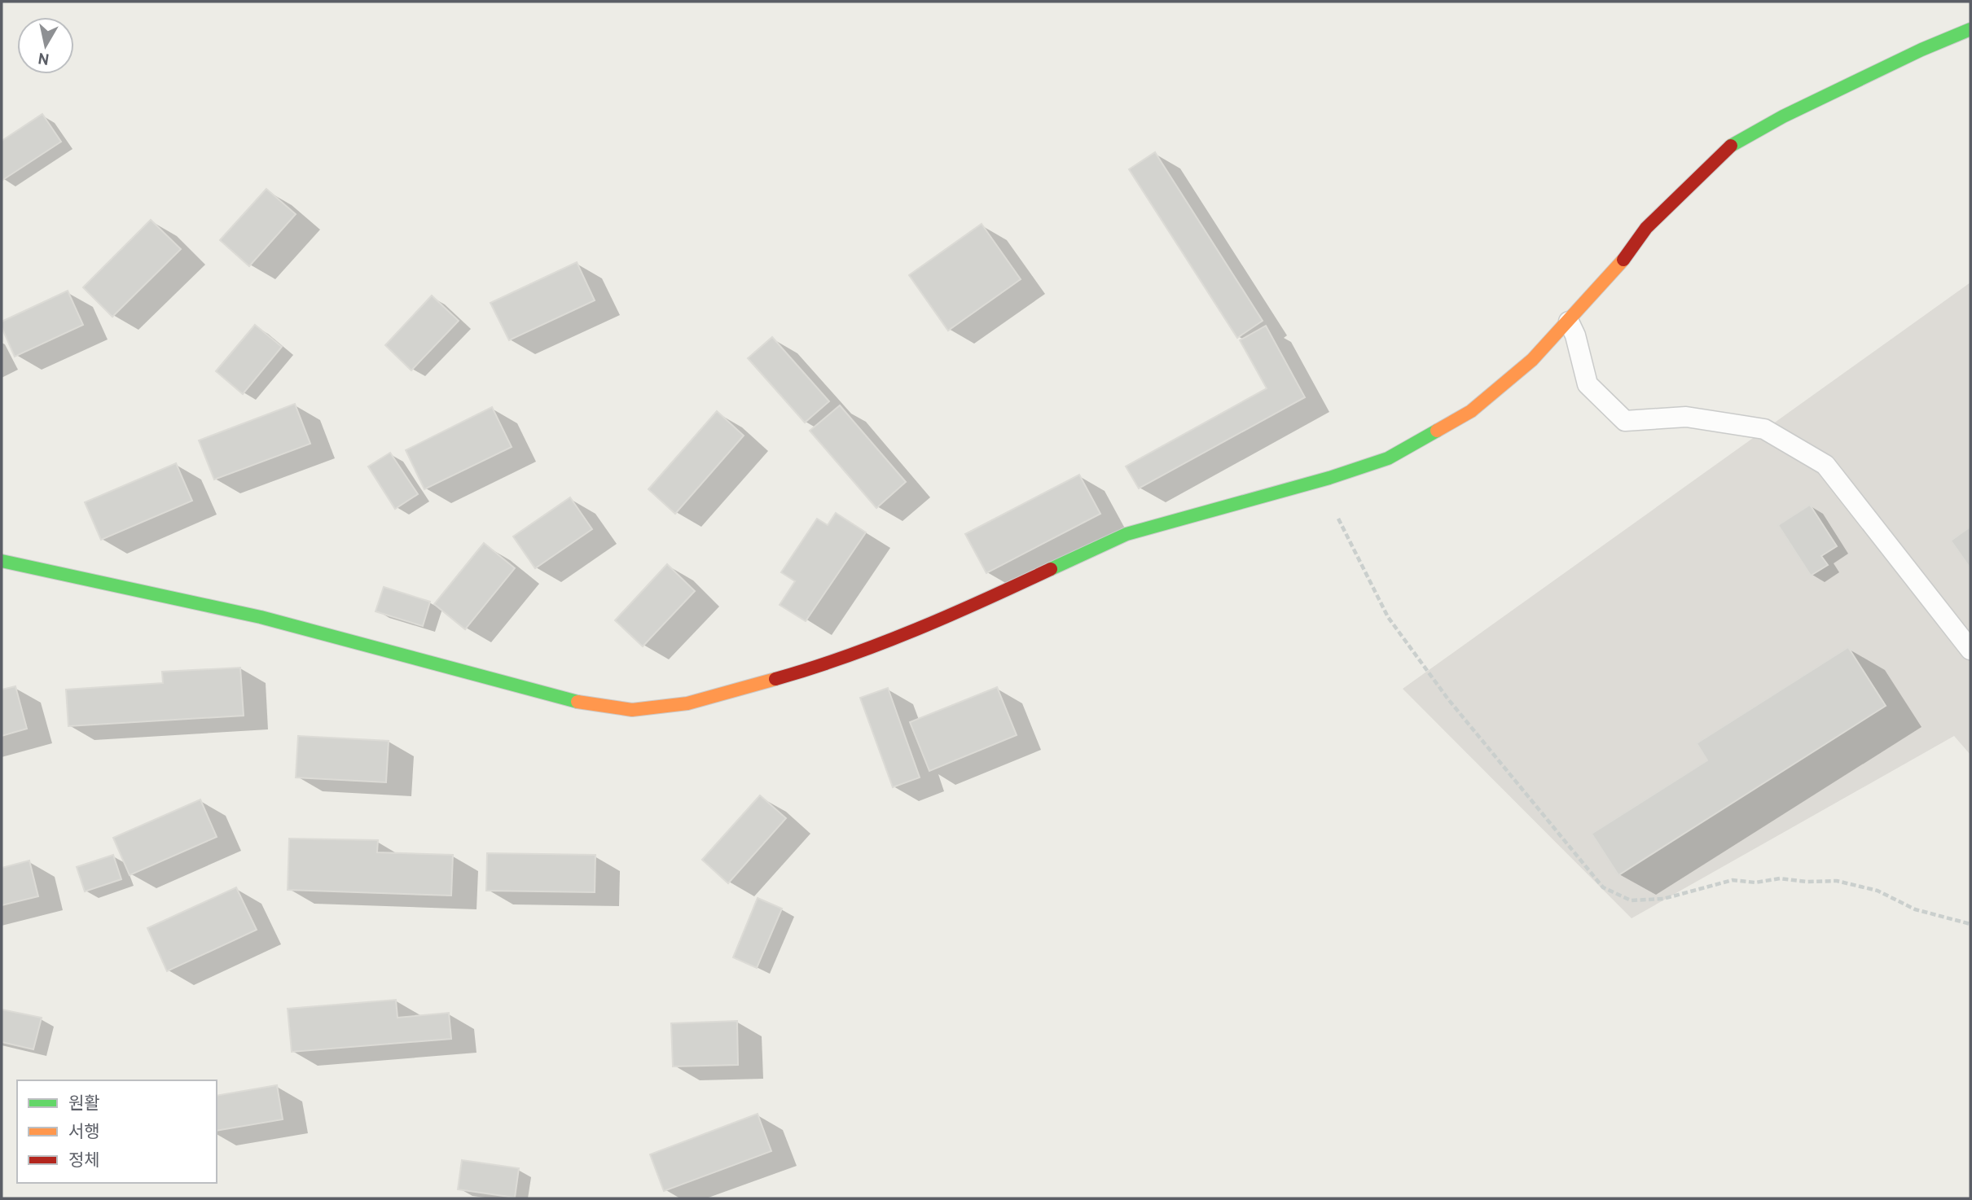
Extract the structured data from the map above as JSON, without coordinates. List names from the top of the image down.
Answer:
{
  "legend": ["원활", "서행", "정체"],
  "north": "bottom"
}
